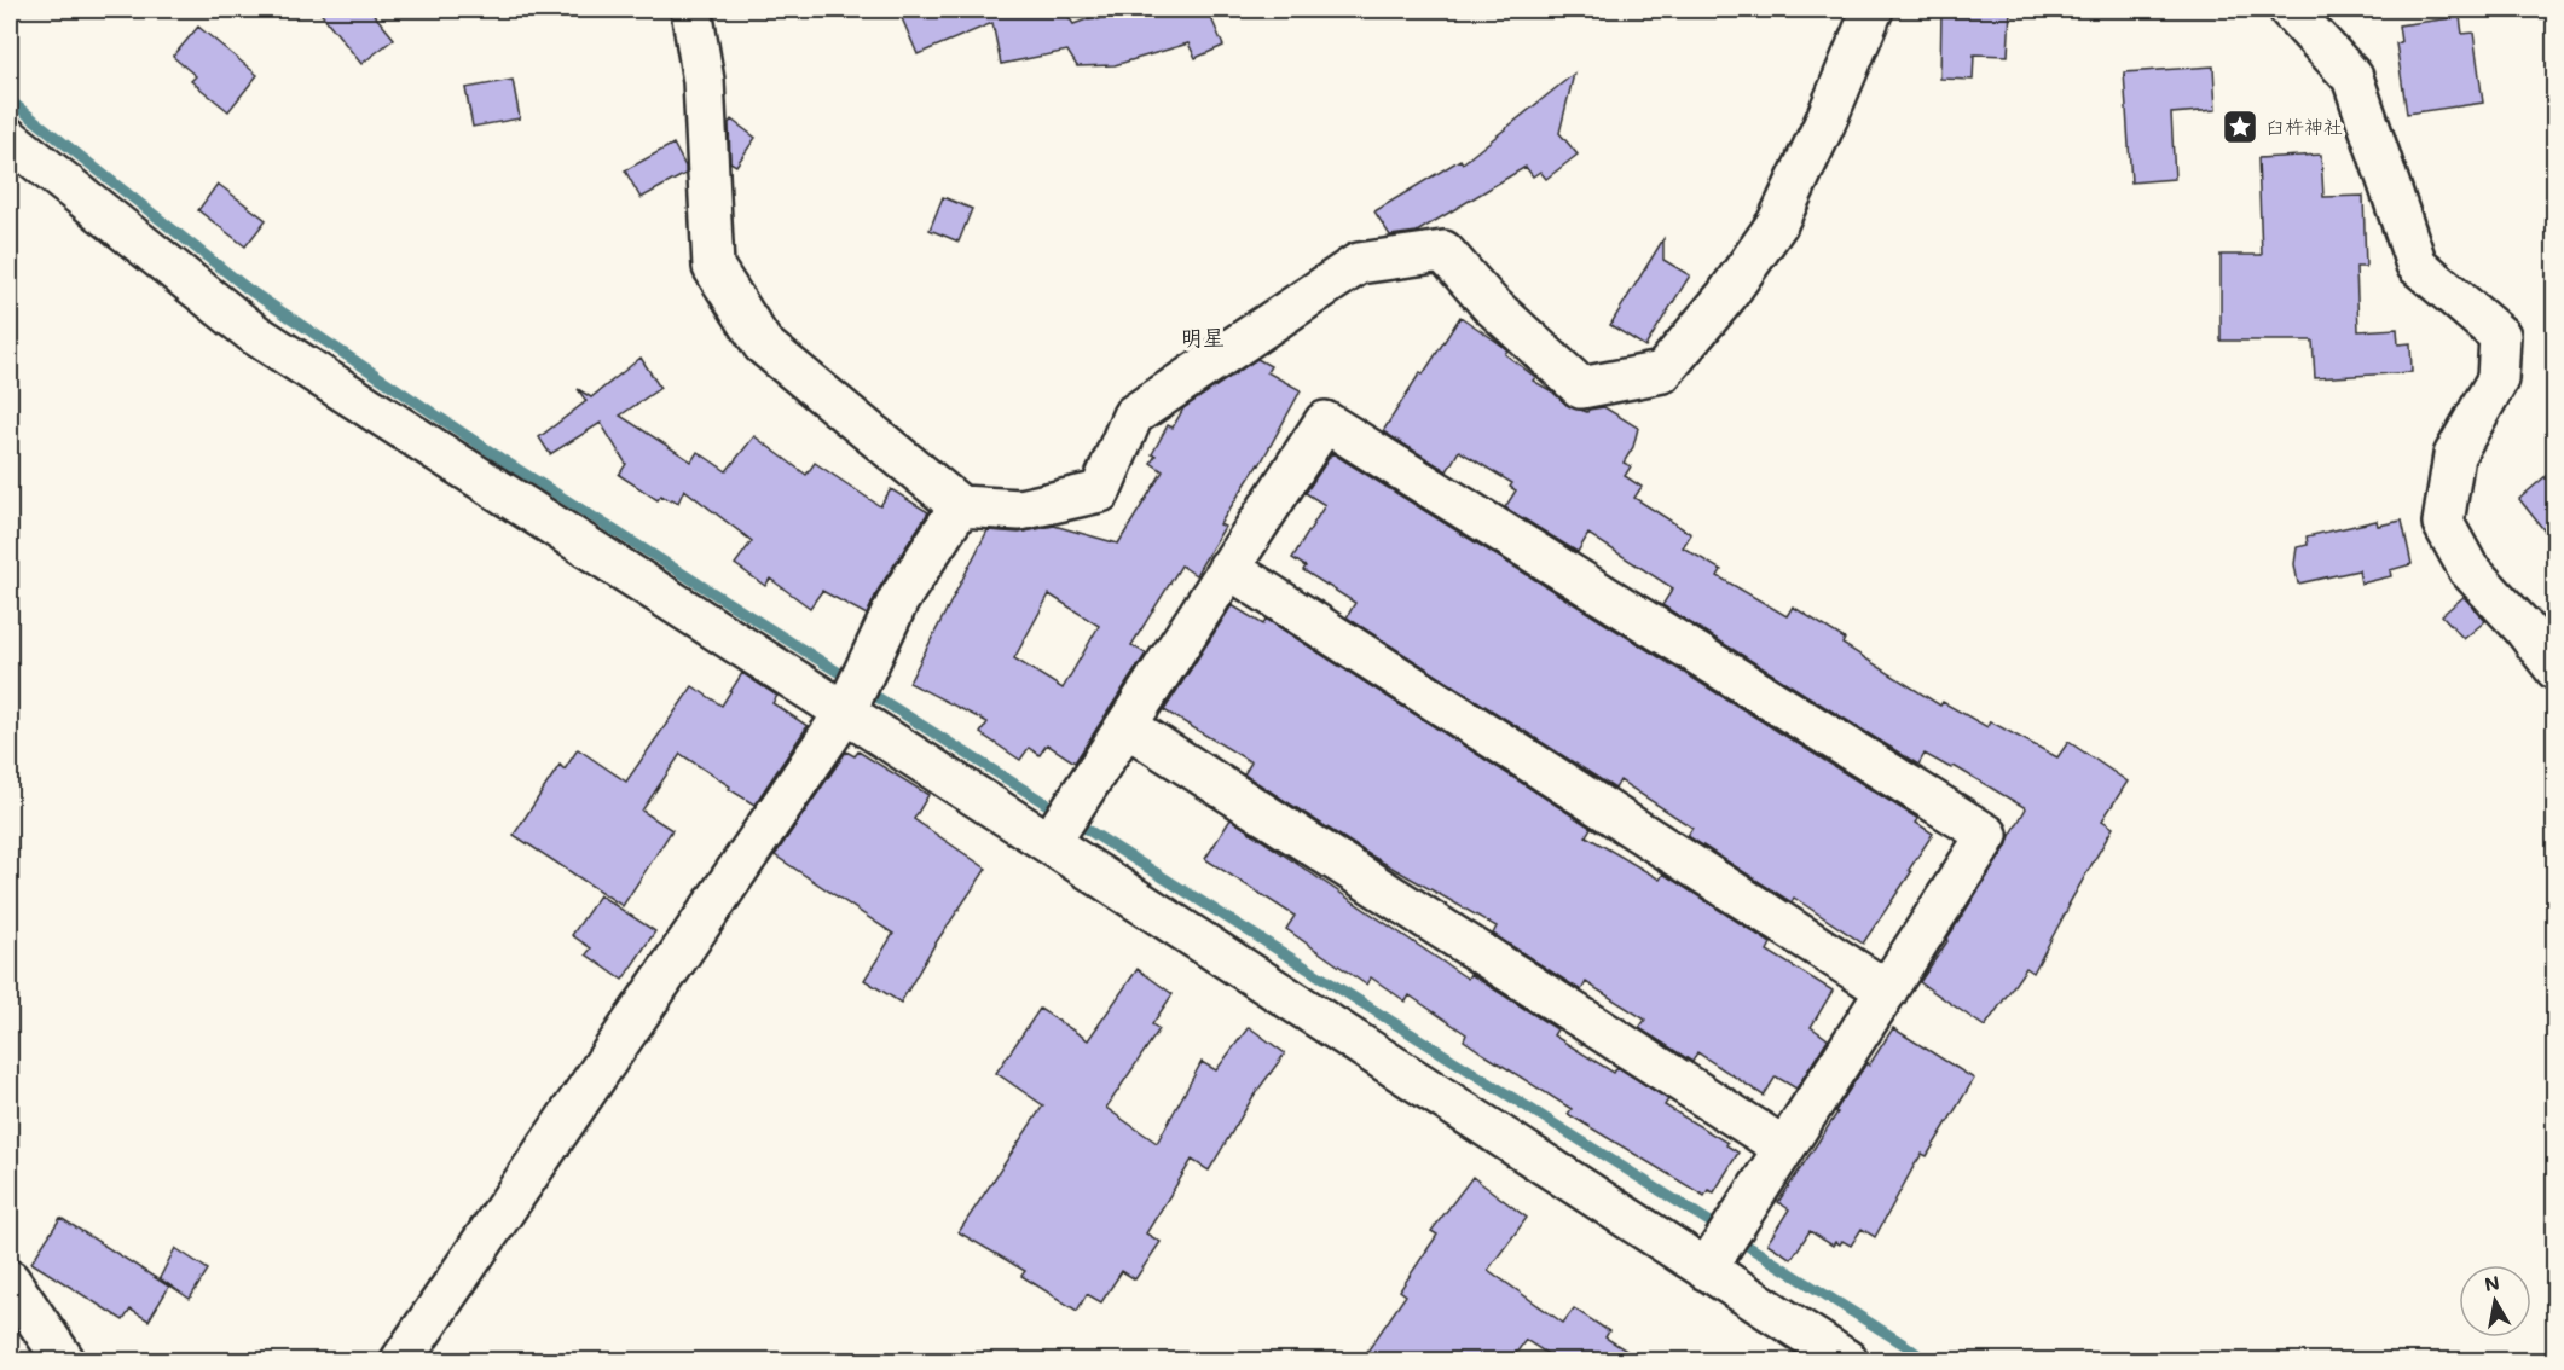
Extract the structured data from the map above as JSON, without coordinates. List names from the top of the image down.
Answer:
{
  "districts": ["明星"],
  "places": {
    "place": ["臼杵神社"]
  },
  "north": "top"
}
